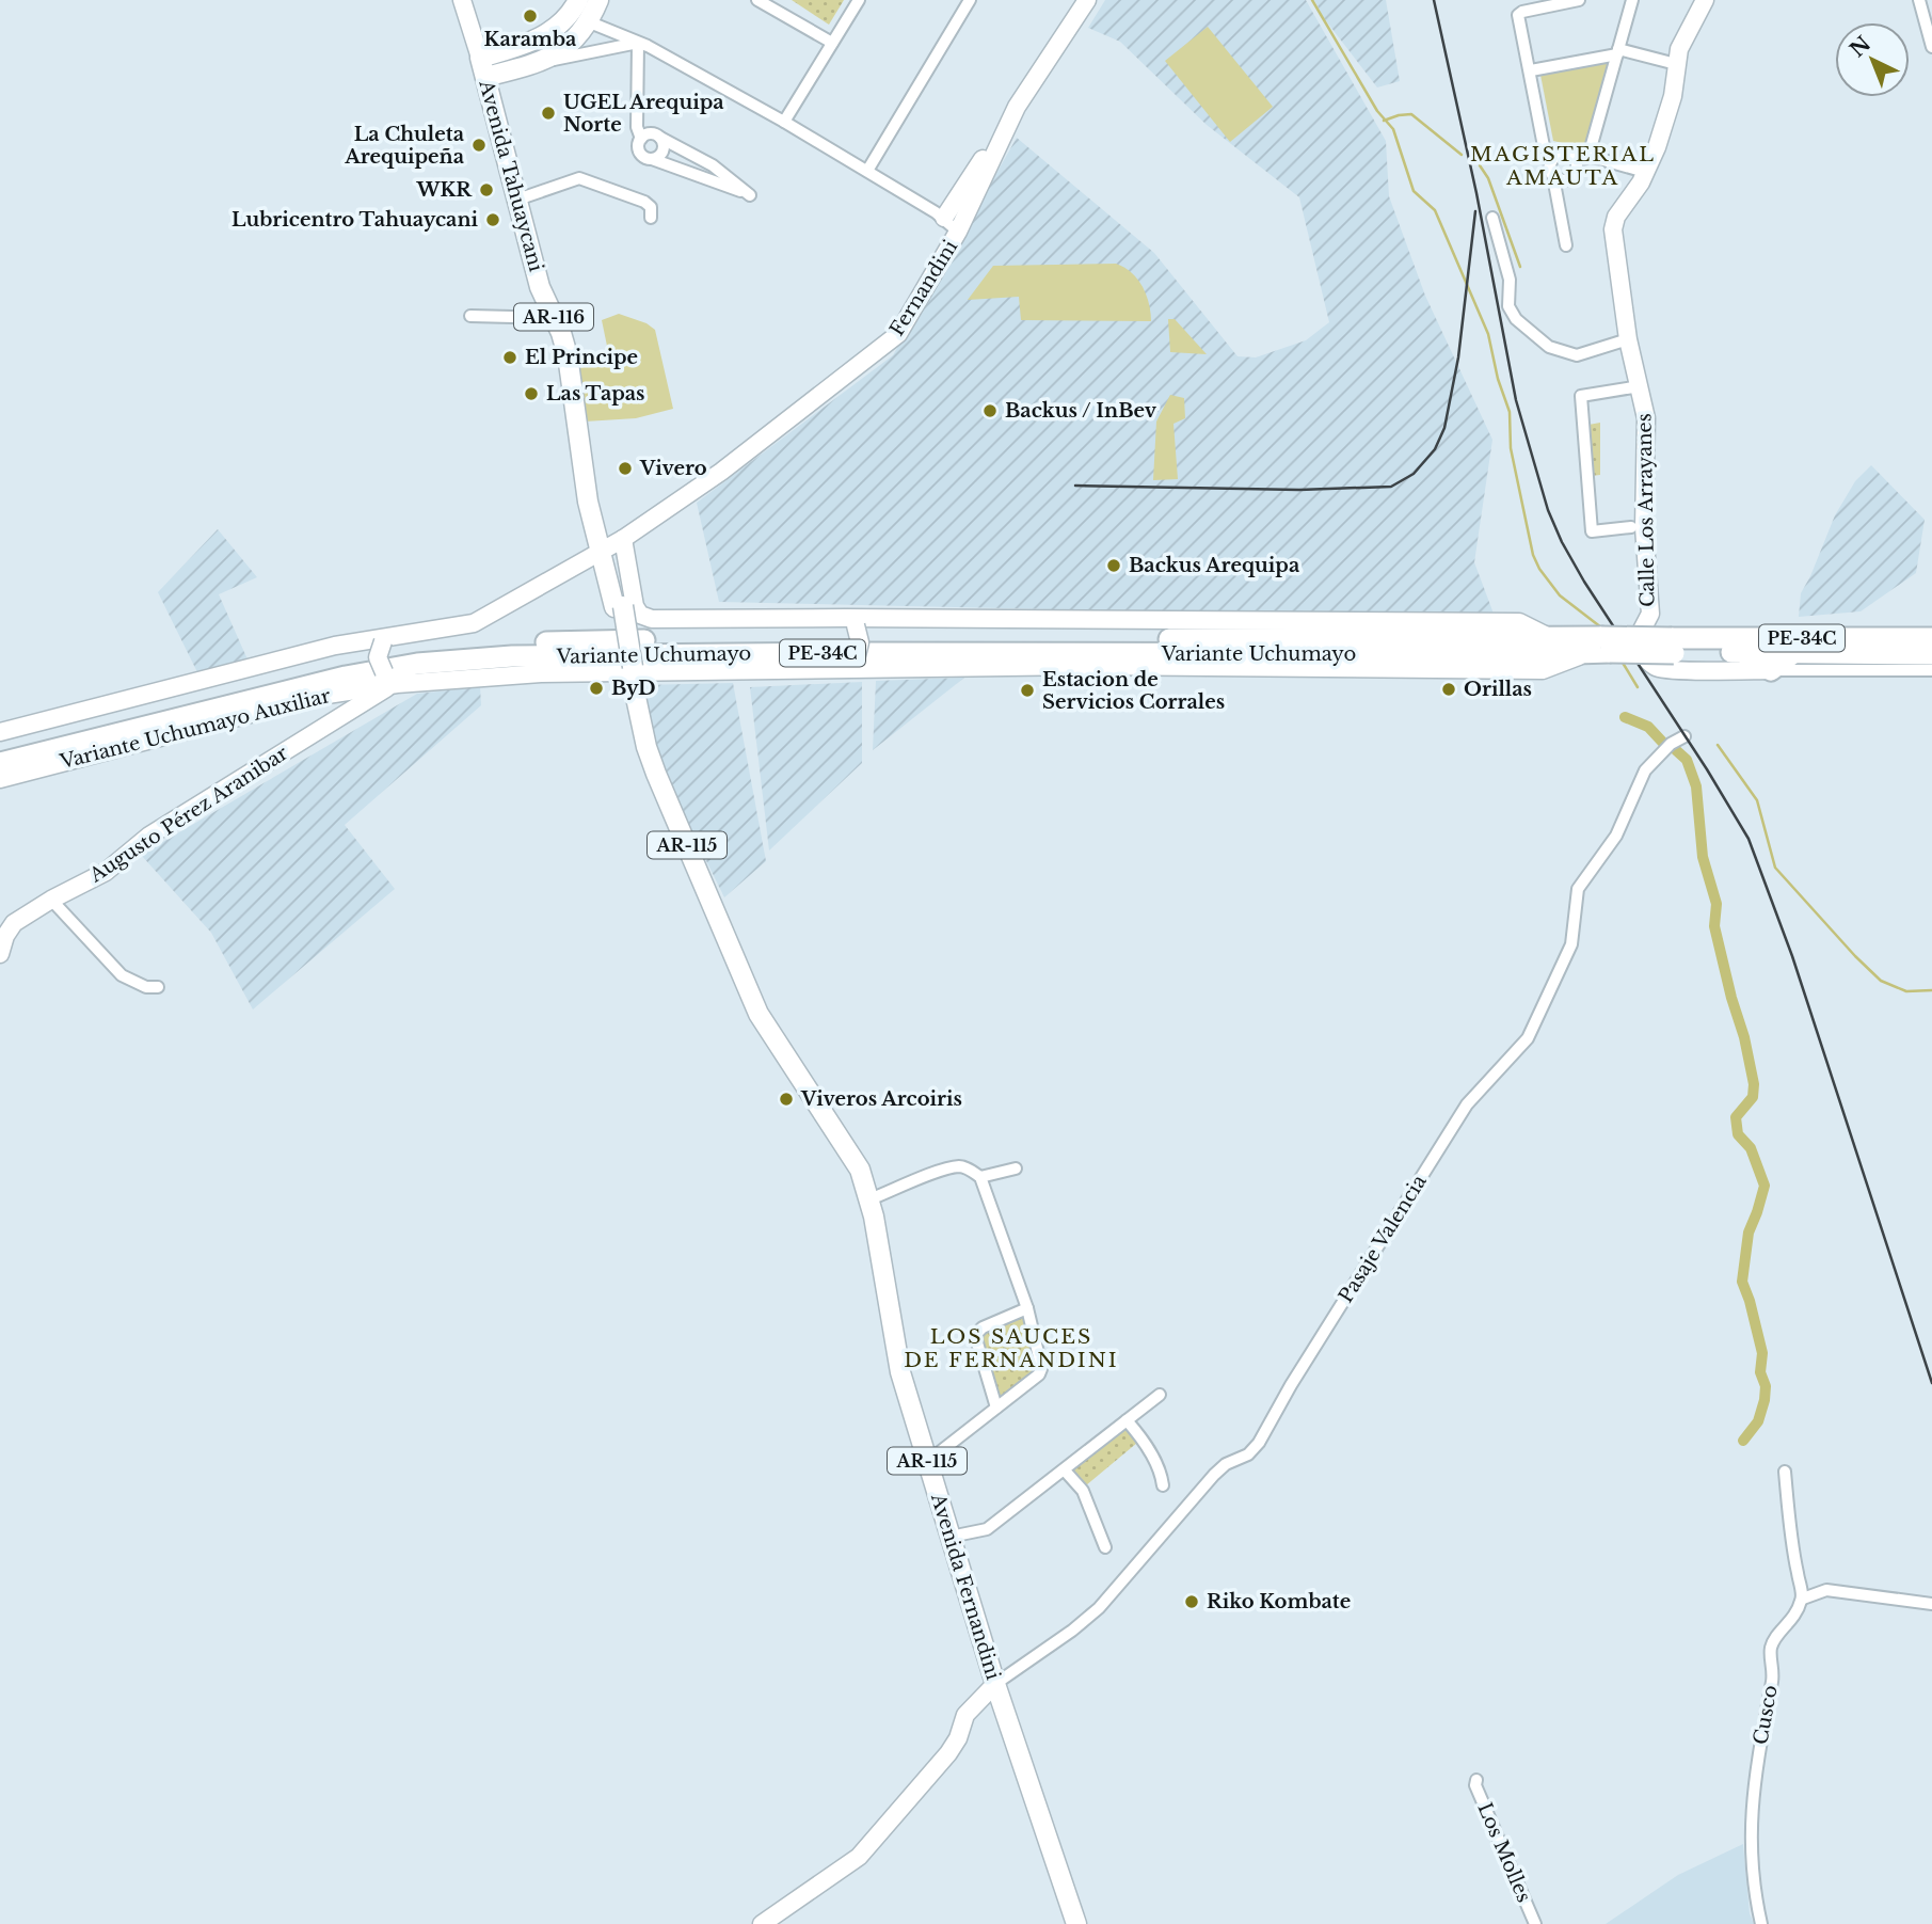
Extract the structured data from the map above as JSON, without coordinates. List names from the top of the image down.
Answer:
{
  "streets": {
    "highway": ["PE-34C", "Variante Uchumayo"],
    "main road": [
      "Avenida Tahuaycani",
      "Fernandini",
      "AR-116",
      "Calle Los Arrayanes",
      "Variante Uchumayo Auxiliar",
      "Augusto Pérez Aranibar",
      "AR-115",
      "Avenida Fernandini"
    ],
    "street": ["Pasaje Valencia", "Cusco", "Los Molles"]
  },
  "crossings": [
    ["Avenida Tahuaycani", "Fernandini"],
    ["Avenida Tahuaycani", "Variante Uchumayo"],
    ["Avenida Tahuaycani", "Avenida Fernandini"],
    ["Fernandini", "Variante Uchumayo"],
    ["Calle Los Arrayanes", "Variante Uchumayo"],
    ["Variante Uchumayo", "Variante Uchumayo Auxiliar"],
    ["Variante Uchumayo", "Augusto Pérez Aranibar"],
    ["Variante Uchumayo", "Avenida Fernandini"],
    ["Variante Uchumayo Auxiliar", "Augusto Pérez Aranibar"],
    ["Pasaje Valencia", "Avenida Fernandini"]
  ],
  "districts": ["MAGISTERIAL AMAUTA", "LOS SAUCES DE FERNANDINI"],
  "places": [
    "Karamba",
    "UGEL Arequipa Norte",
    "La Chuleta Arequipeña",
    "WKR",
    "Lubricentro Tahuaycani",
    "El Principe",
    "Las Tapas",
    "Backus / InBev",
    "Vivero",
    "Backus Arequipa",
    "ByD",
    "Orillas",
    "Estacion de Servicios Corrales",
    "Viveros Arcoiris",
    "Riko Kombate"
  ],
  "north": "top left"
}
